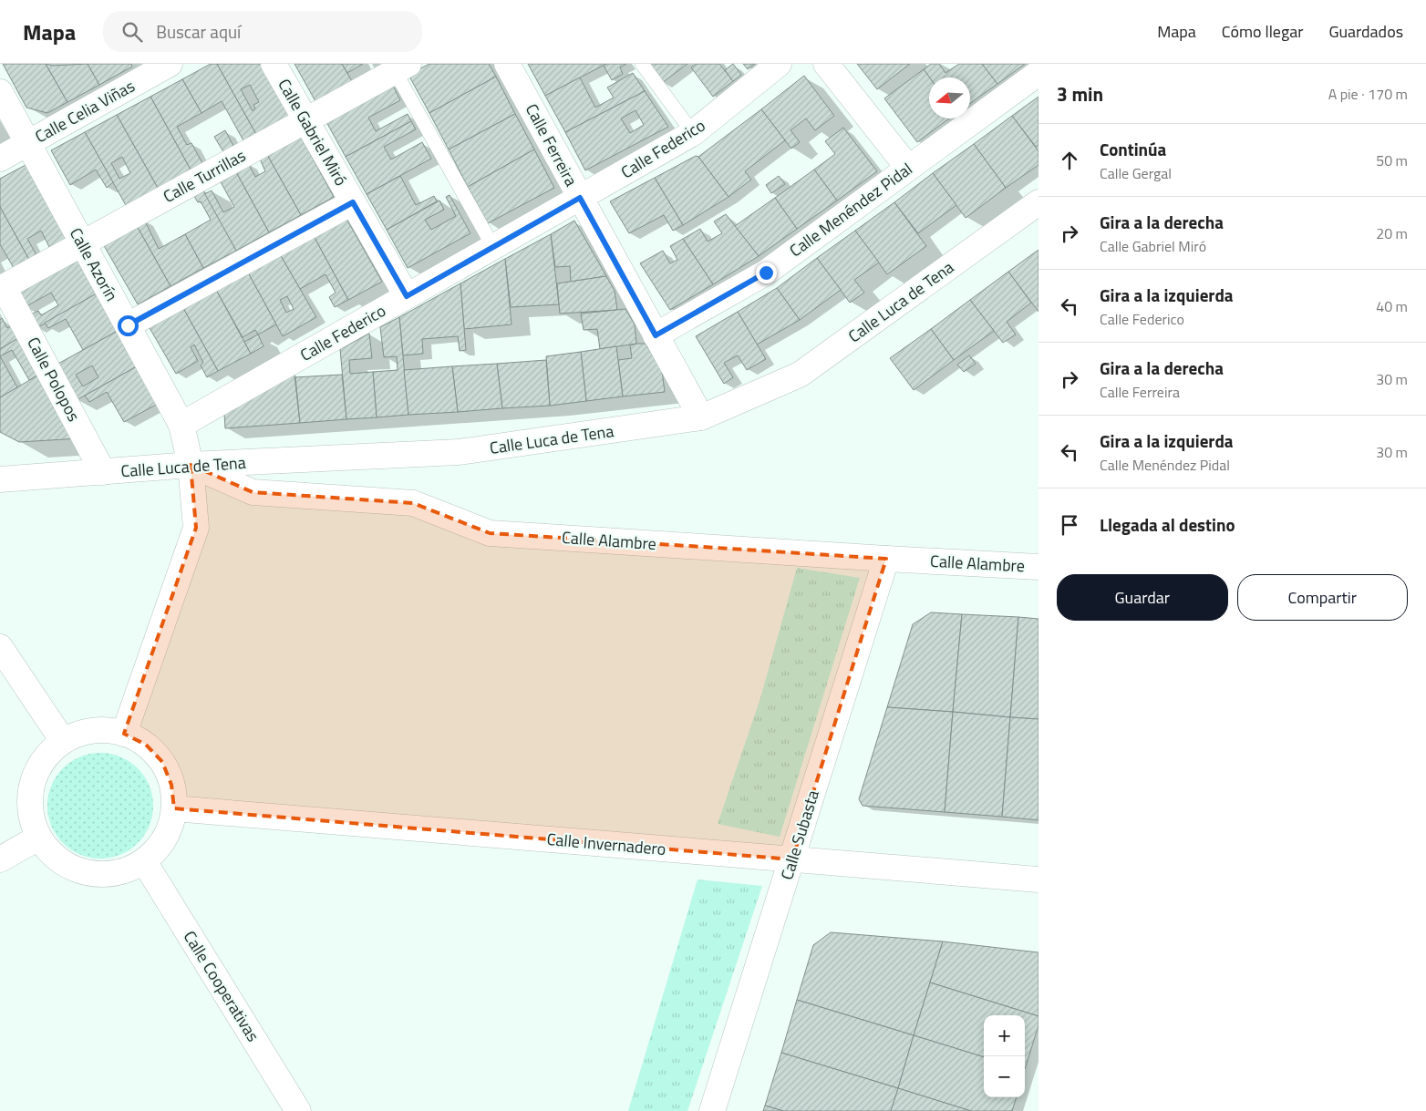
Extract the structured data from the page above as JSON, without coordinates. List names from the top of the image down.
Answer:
{
  "streets": {
    "street": [
      "Calle Celia Viñas",
      "Calle Gabriel Miró",
      "Calle Ferreira",
      "Calle Federico",
      "Calle Turrillas",
      "Calle Menéndez Pidal",
      "Calle Azorín",
      "Calle Luca de Tena",
      "Calle Polopos",
      "Calle Alambre",
      "Calle Subasta",
      "Calle Invernadero",
      "Calle Cooperativas"
    ]
  },
  "crossings": [
    ["Calle Celia Viñas", "Calle Azorín"],
    ["Calle Gabriel Miró", "Calle Federico"],
    ["Calle Gabriel Miró", "Calle Turrillas"],
    ["Calle Ferreira", "Calle Federico"],
    ["Calle Ferreira", "Calle Menéndez Pidal"],
    ["Calle Ferreira", "Calle Luca de Tena"],
    ["Calle Federico", "Calle Azorín"],
    ["Calle Turrillas", "Calle Azorín"],
    ["Calle Turrillas", "Calle Polopos"],
    ["Calle Azorín", "Calle Luca de Tena"],
    ["Calle Azorín", "Calle Alambre"],
    ["Calle Azorín", "Calle Invernadero"],
    ["Calle Azorín", "Calle Cooperativas"],
    ["Calle Luca de Tena", "Calle Polopos"],
    ["Calle Luca de Tena", "Calle Alambre"],
    ["Calle Alambre", "Calle Subasta"],
    ["Calle Subasta", "Calle Invernadero"],
    ["Calle Invernadero", "Calle Cooperativas"]
  ],
  "north": "left",
  "page": {
    "header": "Mapa",
    "search": "Buscar aquí",
    "nav": ["Mapa", "Cómo llegar", "Guardados"],
    "heading": ["3 min", "A pie · 170 m"],
    "list": [
      ["Continúa", "Calle Gergal", "50 m"],
      ["Gira a la derecha", "Calle Gabriel Miró", "20 m"],
      ["Gira a la izquierda", "Calle Federico", "40 m"],
      ["Gira a la derecha", "Calle Ferreira", "30 m"],
      ["Gira a la izquierda", "Calle Menéndez Pidal", "30 m"],
      "Llegada al destino"
    ],
    "buttons": ["Guardar", "Compartir"],
    "map_buttons": ["+", "−"]
  }
}
